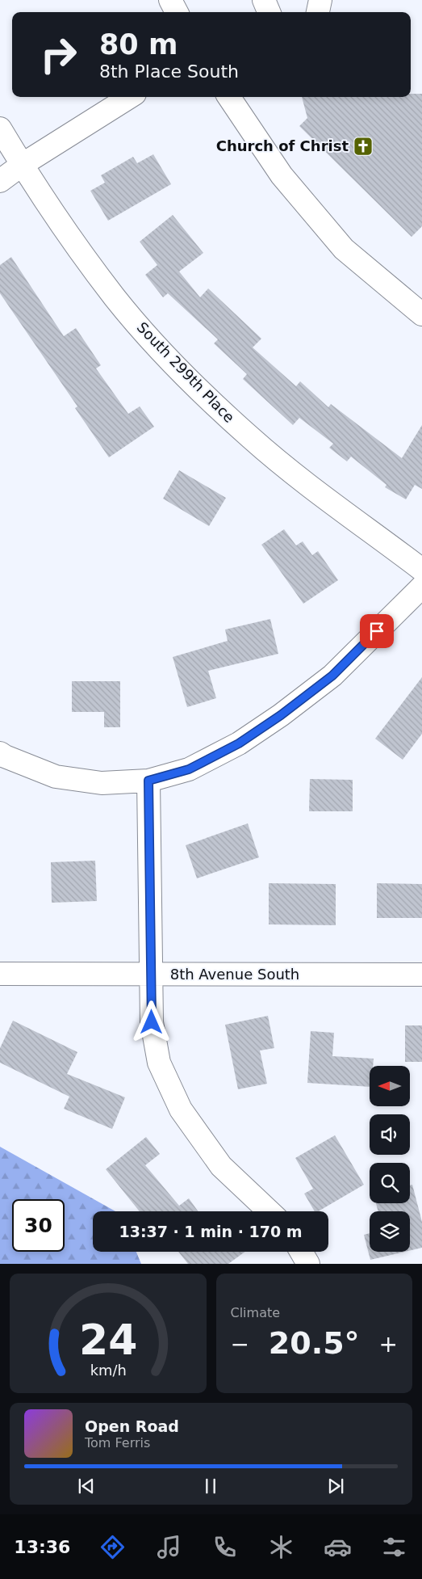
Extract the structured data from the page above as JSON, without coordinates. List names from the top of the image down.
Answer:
{
  "streets": {
    "street": ["South 299th Place", "8th Avenue South"]
  },
  "places": {
    "church": ["Church of Christ"]
  },
  "north": "left",
  "page": {
    "turn": ["80 m", "8th Place South"],
    "limit": "30",
    "trip": "13:37 · 1 min · 170 m",
    "tile": "Climate",
    "heat": ["−", "20.5°", "+"],
    "song": ["Open Road", "Tom Ferris"],
    "tabs": "13:36",
    "gauge": ["24", "km/h"]
  }
}
